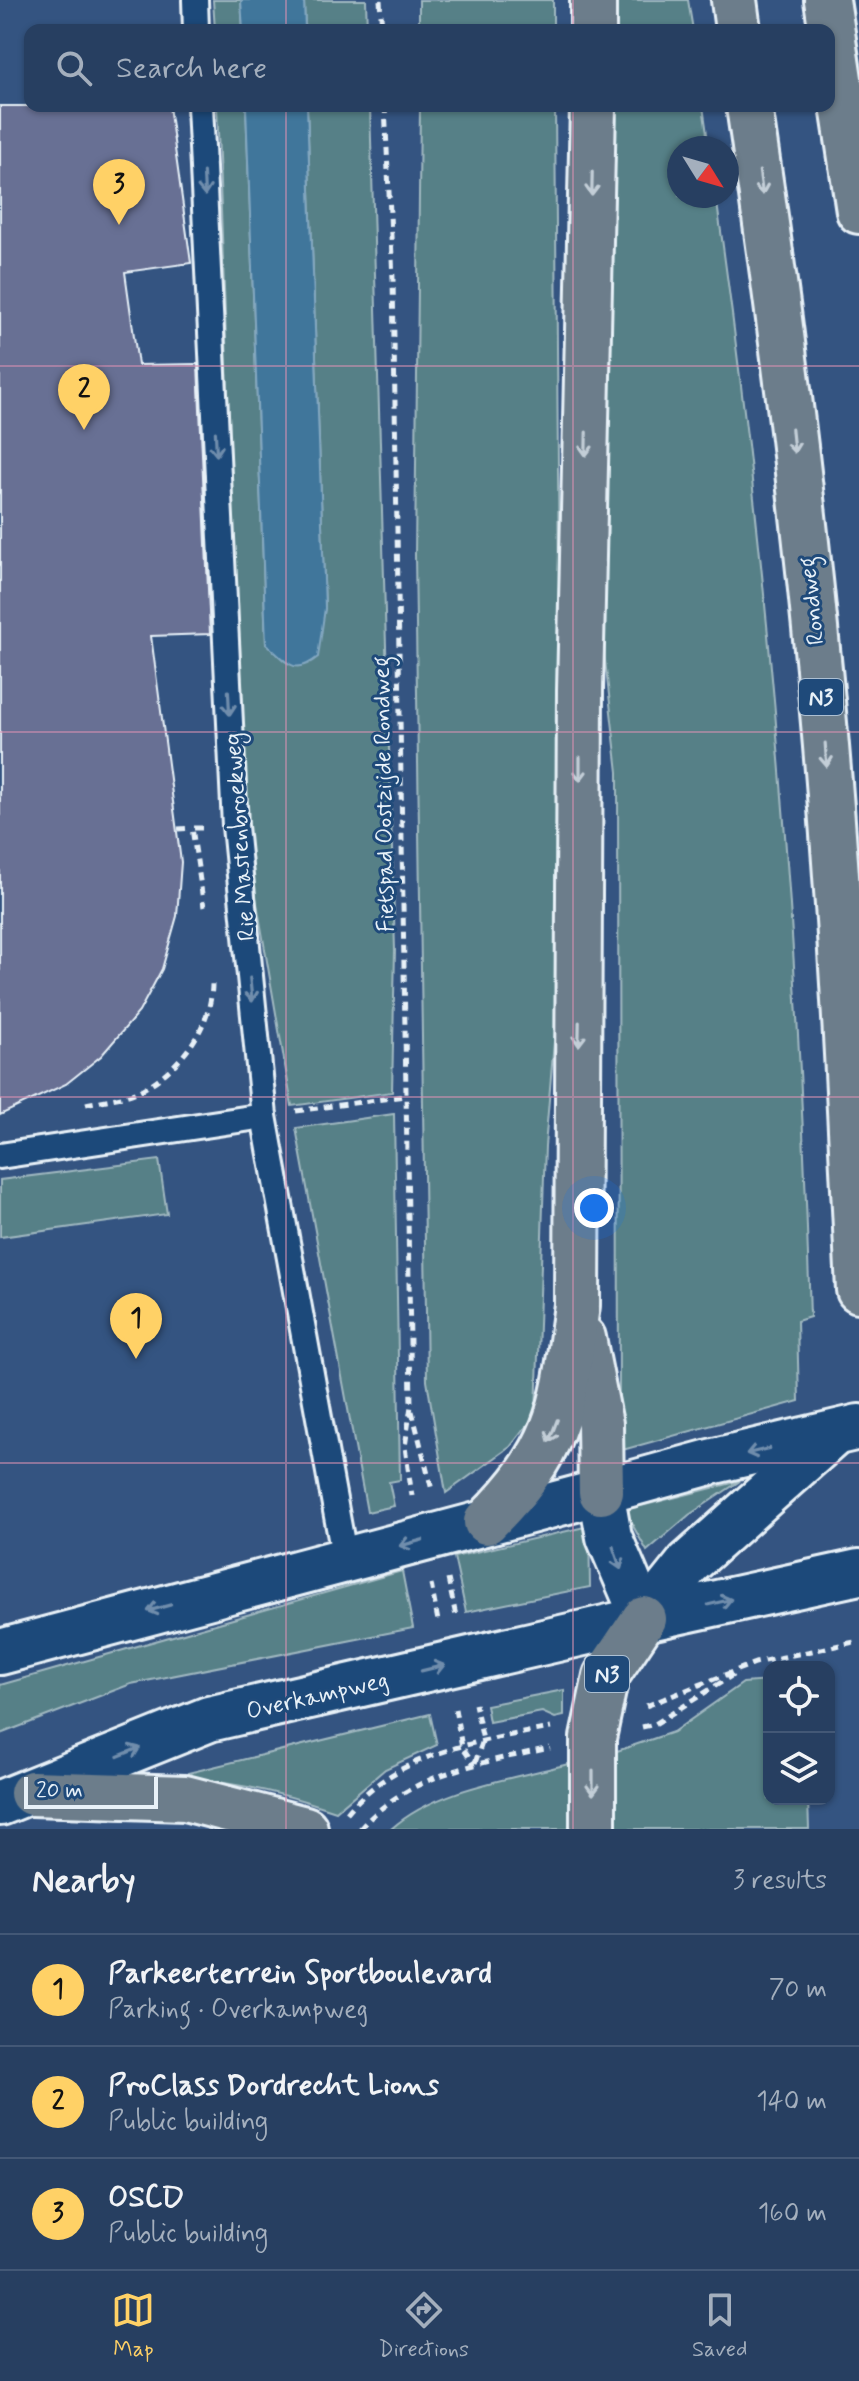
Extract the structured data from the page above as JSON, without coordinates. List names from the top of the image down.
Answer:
{
  "streets": {
    "highway": ["Rondweg", "N3"],
    "street": ["Overkampweg"],
    "lane": ["Rie Mastenbroekweg"],
    "path": ["Fietspad Oostzijde Rondweg"]
  },
  "crossings": [
    ["N3", "Overkampweg"]
  ],
  "one_way": ["Rie Mastenbroekweg"],
  "scale_bar": "20 m",
  "north": "bottom right",
  "page": {
    "search": "Search here",
    "pins": ["3", "2", "1"],
    "scale": "20 m",
    "heading": ["Nearby", "3 results"],
    "list": [
      {
        "mark": "1",
        "name": "Parkeerterrein Sportboulevard",
        "note": "Parking · Overkampweg",
        "value": "70 m"
      },
      {
        "mark": "2",
        "name": "ProClass Dordrecht Lions",
        "note": "Public building",
        "value": "140 m"
      },
      {
        "mark": "3",
        "name": "OSCD",
        "note": "Public building",
        "value": "160 m"
      }
    ],
    "nav": ["Map", "Directions", "Saved"]
  }
}
